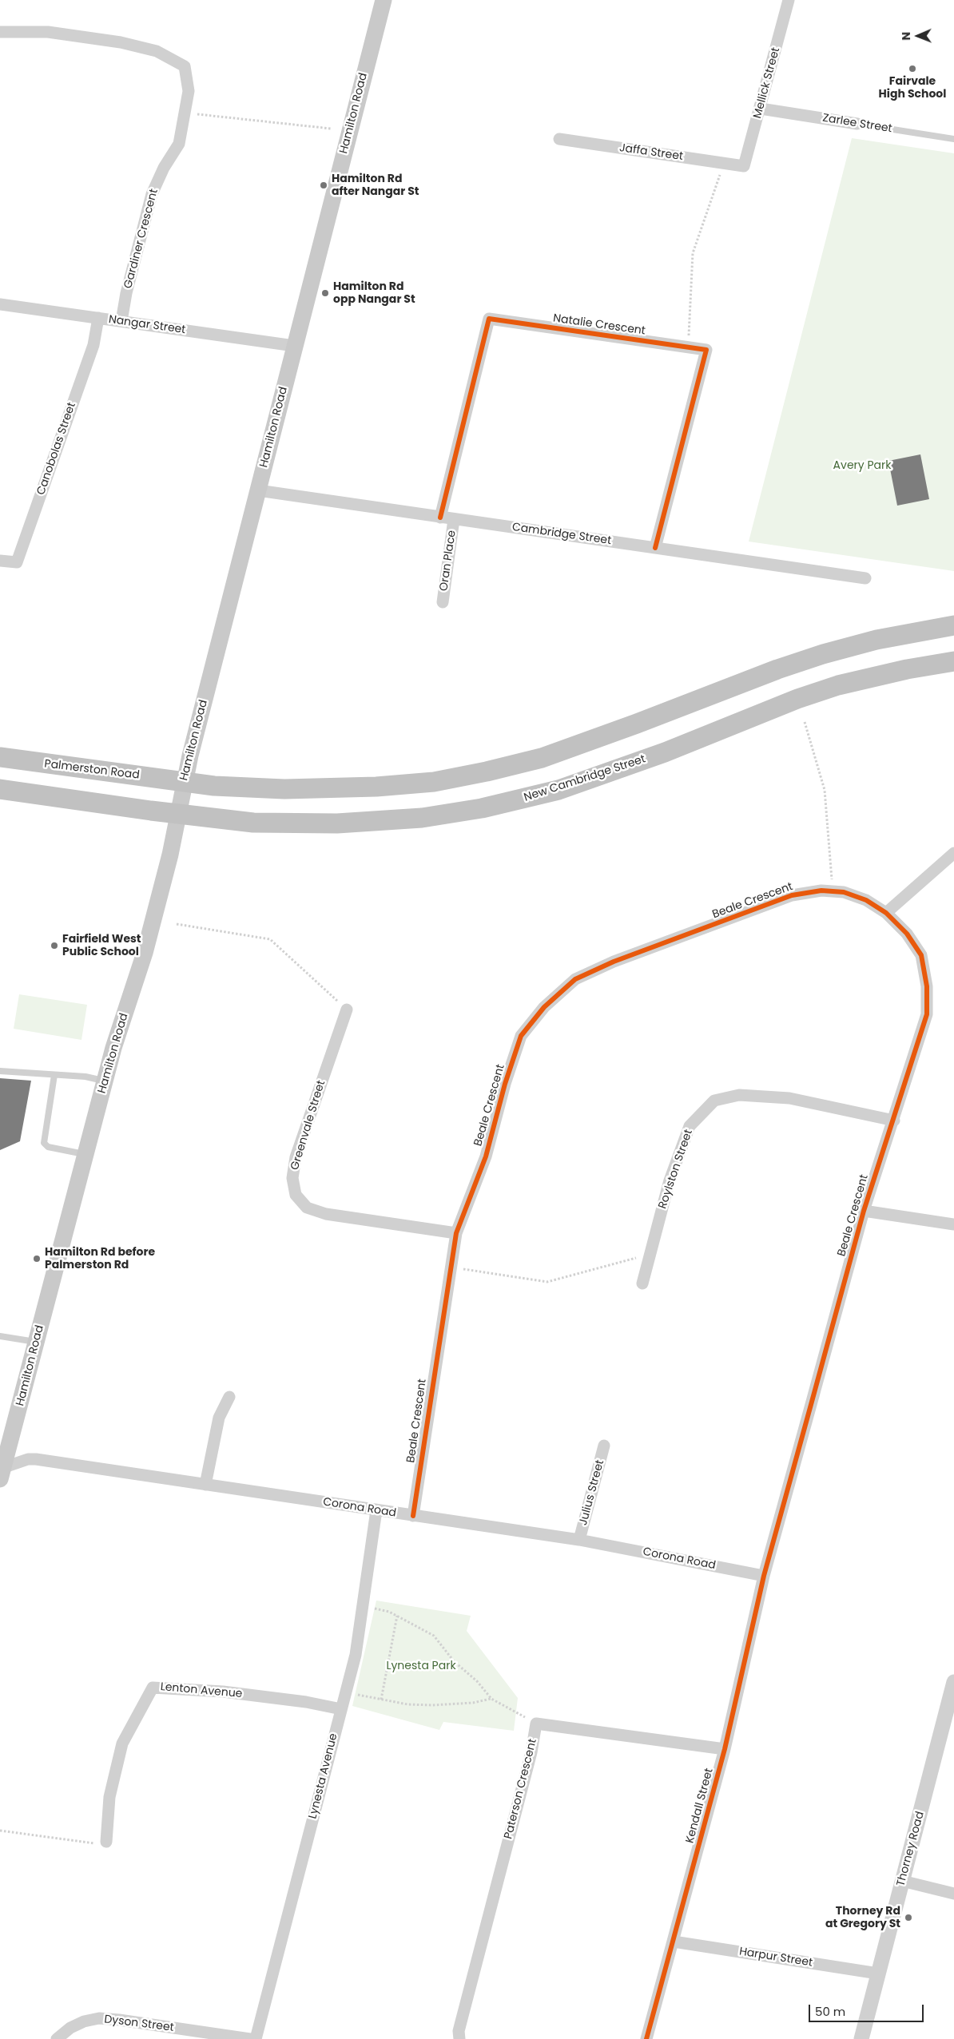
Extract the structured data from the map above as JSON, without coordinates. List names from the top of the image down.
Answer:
{
  "streets": {
    "highway": ["Palmerston Road", "New Cambridge Street"],
    "main road": ["Hamilton Road"],
    "street": [
      "Mellick Street",
      "Zarlee Street",
      "Jaffa Street",
      "Gardiner Crescent",
      "Nangar Street",
      "Natalie Crescent",
      "Canobolas Street",
      "Cambridge Street",
      "Oran Place",
      "Beale Crescent",
      "Greenvale Street",
      "Roylston Street",
      "Julius Street",
      "Corona Road",
      "Lenton Avenue",
      "Lynesta Avenue",
      "Paterson Crescent",
      "Kendall Street",
      "Thorney Road",
      "Harpur Street",
      "Dyson Street"
    ]
  },
  "crossings": [
    ["Mellick Street", "Zarlee Street"],
    ["Mellick Street", "Jaffa Street"],
    ["Hamilton Road", "Nangar Street"],
    ["Hamilton Road", "Cambridge Street"],
    ["Hamilton Road", "Palmerston Road"],
    ["Hamilton Road", "New Cambridge Street"],
    ["Hamilton Road", "Corona Road"],
    ["Gardiner Crescent", "Nangar Street"],
    ["Nangar Street", "Canobolas Street"],
    ["Natalie Crescent", "Cambridge Street"],
    ["Cambridge Street", "Oran Place"],
    ["Beale Crescent", "Greenvale Street"],
    ["Beale Crescent", "Roylston Street"],
    ["Beale Crescent", "Corona Road"],
    ["Beale Crescent", "Kendall Street"],
    ["Julius Street", "Corona Road"],
    ["Corona Road", "Lynesta Avenue"],
    ["Corona Road", "Kendall Street"],
    ["Lenton Avenue", "Lynesta Avenue"],
    ["Paterson Crescent", "Kendall Street"],
    ["Kendall Street", "Harpur Street"],
    ["Thorney Road", "Harpur Street"]
  ],
  "parks": ["Avery Park", "Lynesta Park"],
  "places": [
    "Fairvale High School",
    "Hamilton Rd after Nangar St",
    "Hamilton Rd opp Nangar St",
    "Fairfield West Public School",
    "Hamilton Rd before Palmerston Rd",
    "Thorney Rd at Gregory St"
  ],
  "scale_bar": "50 m",
  "north": "left"
}
